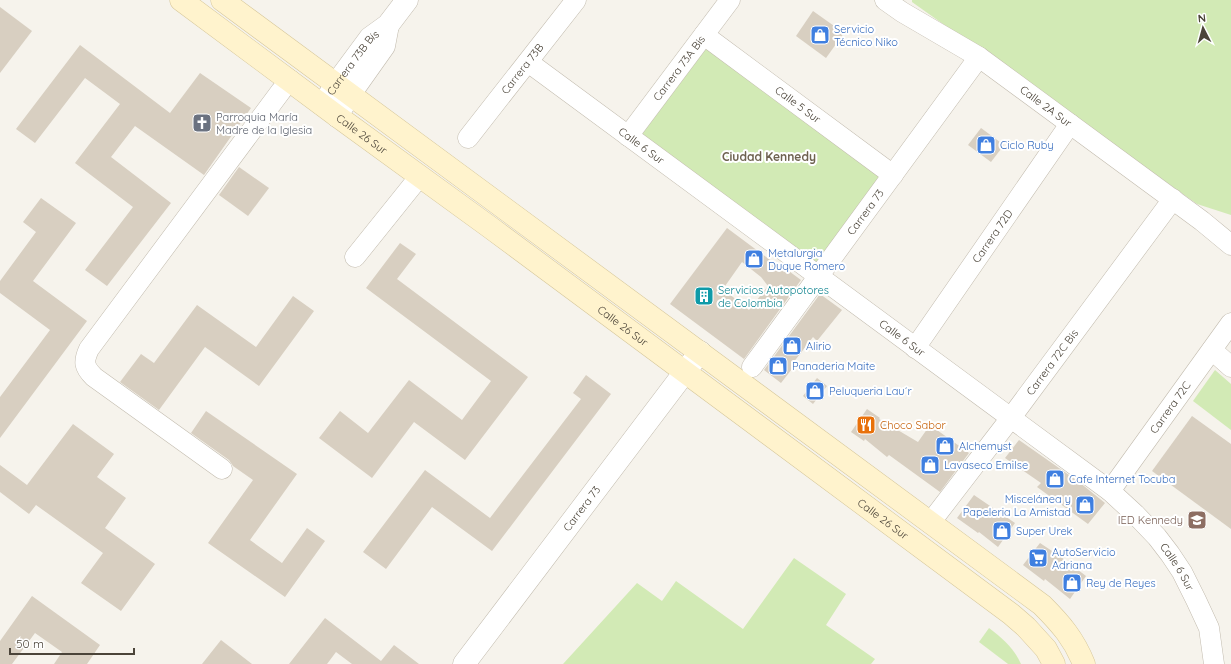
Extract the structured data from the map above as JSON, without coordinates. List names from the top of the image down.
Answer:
{
  "streets": {
    "main road": ["Calle 26 Sur"],
    "street": [
      "Carrera 73B Bis",
      "Carrera 73A Bis",
      "Carrera 73B",
      "Calle 5 Sur",
      "Calle 2A Sur",
      "Calle 6 Sur",
      "Carrera 73",
      "Carrera 72D",
      "Carrera 72C Bis",
      "Carrera 72C"
    ]
  },
  "crossings": [
    ["Carrera 73B Bis", "Calle 26 Sur"],
    ["Carrera 73A Bis", "Calle 5 Sur"],
    ["Carrera 73A Bis", "Calle 6 Sur"],
    ["Carrera 73B", "Calle 6 Sur"],
    ["Calle 5 Sur", "Carrera 73"],
    ["Calle 2A Sur", "Carrera 73"],
    ["Calle 2A Sur", "Carrera 72D"],
    ["Calle 2A Sur", "Carrera 72C Bis"],
    ["Calle 26 Sur", "Carrera 73"],
    ["Calle 6 Sur", "Carrera 73"],
    ["Calle 6 Sur", "Carrera 72D"],
    ["Calle 6 Sur", "Carrera 72C Bis"],
    ["Calle 6 Sur", "Carrera 72C"]
  ],
  "districts": ["Ciudad Kennedy"],
  "places": {
    "shop": [
      "Servicio Técnico Niko",
      "Ciclo Ruby",
      "Metalurgia Duque Romero",
      "Alirio",
      "Panaderia Maite",
      "Peluqueria Lau´r",
      "Alchemyst",
      "Lavaseco Emilse",
      "Cafe Internet Tocuba",
      "Miscelánea y Papeleria La Amistad",
      "Super Urek",
      "Rey de Reyes"
    ],
    "church": ["Parroquia María Madre de la Iglesia"],
    "building": ["Servicios Autopotores de Colombia"],
    "restaurant": ["Choco Sabor"],
    "school or university": ["IED Kennedy"],
    "supermarket": ["AutoServicio Adriana"]
  },
  "scale_bar": "50 m",
  "north": "top"
}
